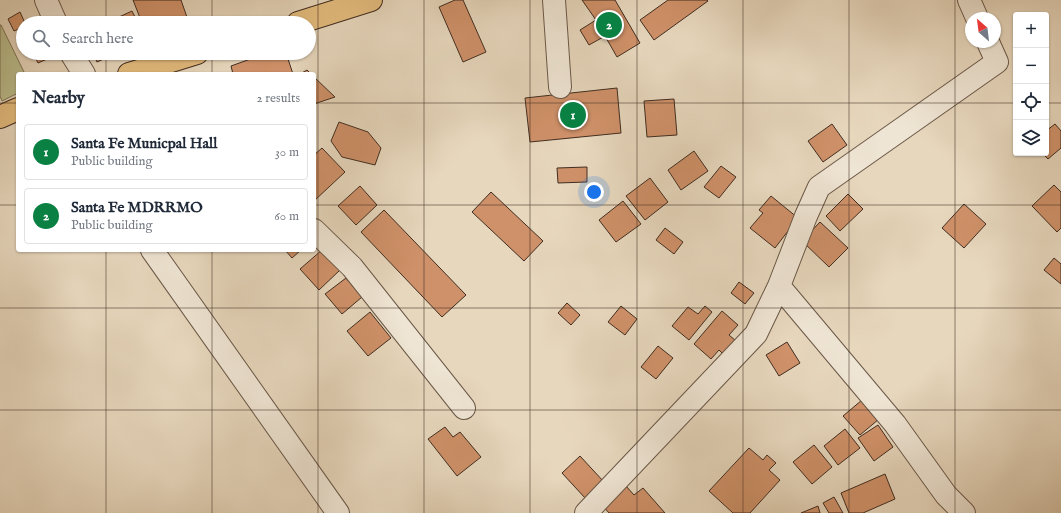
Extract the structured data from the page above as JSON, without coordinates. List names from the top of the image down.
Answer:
{
  "north": "top left",
  "page": {
    "pins": ["2", "1"],
    "map_buttons": ["+", "−"],
    "search": "Search here",
    "heading": ["Nearby", "2 results"],
    "list": [
      {
        "mark": "1",
        "name": "Santa Fe Municpal Hall",
        "note": "Public building",
        "value": "30 m"
      },
      {
        "mark": "2",
        "name": "Santa Fe MDRRMO",
        "note": "Public building",
        "value": "60 m"
      }
    ]
  }
}
